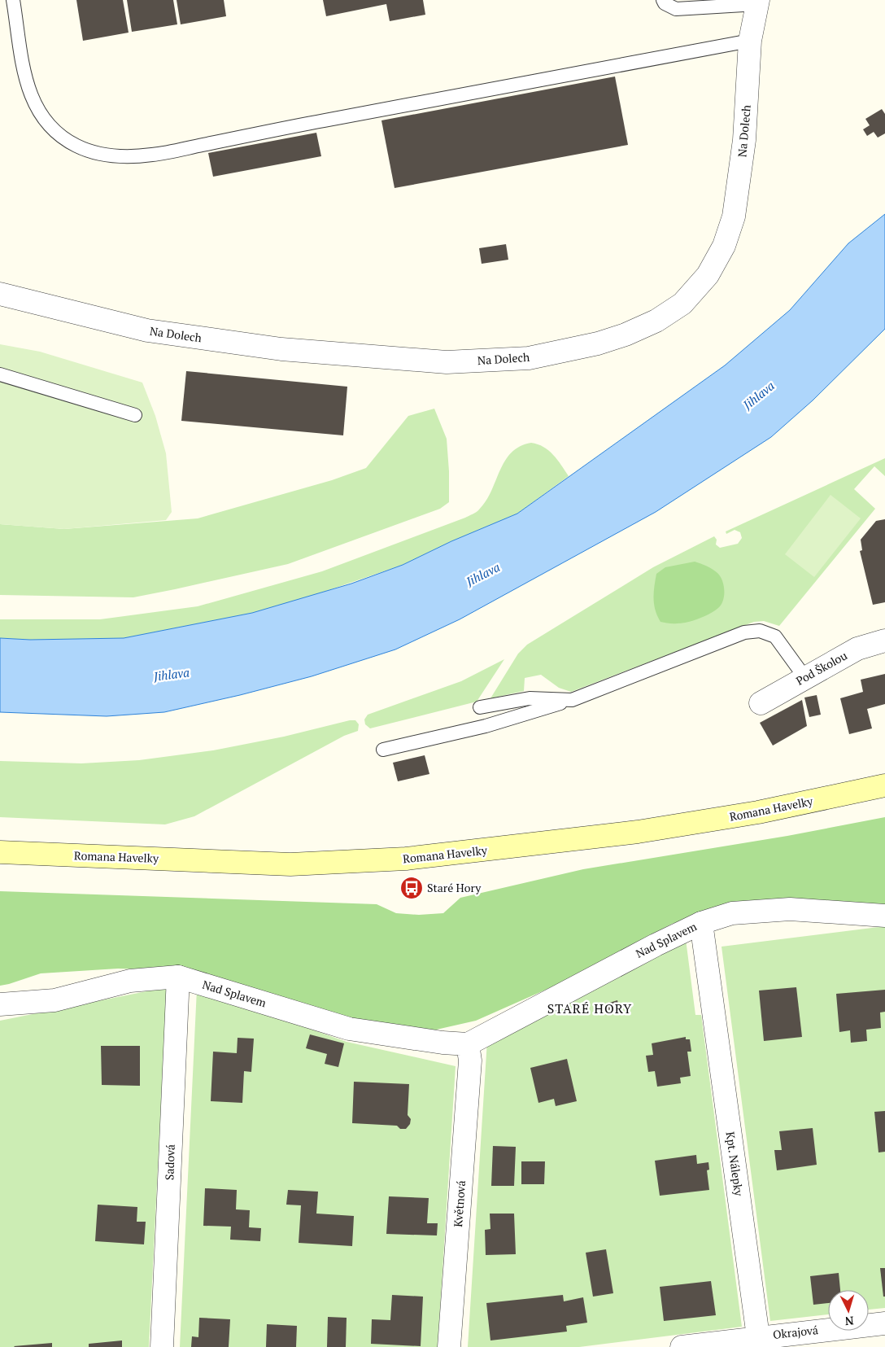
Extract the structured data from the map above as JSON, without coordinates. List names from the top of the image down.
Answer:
{
  "streets": {
    "street": [
      "Na Dolech",
      "Pod Školou",
      "Romana Havelky",
      "Nad Splavem",
      "Sadová",
      "Kpt. Nálepky",
      "Květnová",
      "Okrajová"
    ]
  },
  "crossings": [
    ["Nad Splavem", "Sadová"],
    ["Nad Splavem", "Kpt. Nálepky"],
    ["Nad Splavem", "Květnová"],
    ["Kpt. Nálepky", "Okrajová"]
  ],
  "districts": ["STARÉ HORY"],
  "water": ["Jihlava"],
  "places": {
    "bus stop": ["Staré Hory"]
  },
  "north": "bottom"
}
